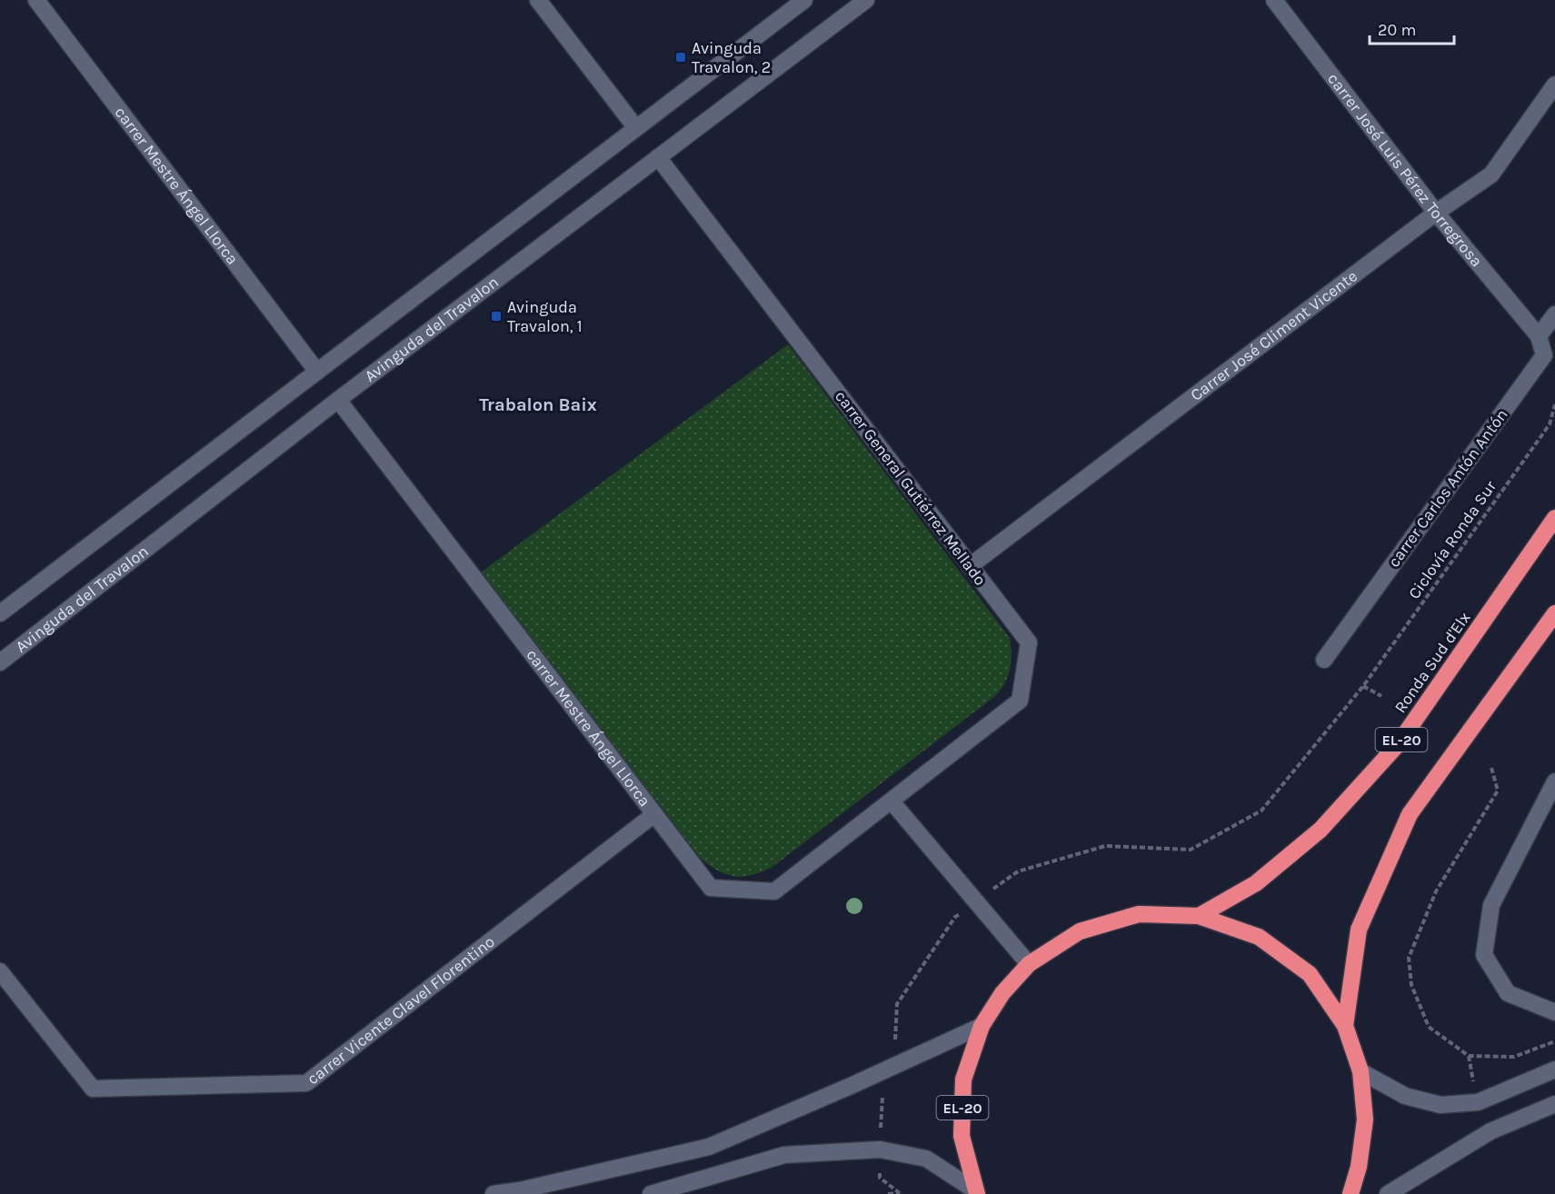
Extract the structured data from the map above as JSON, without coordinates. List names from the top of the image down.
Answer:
{
  "streets": {
    "highway": ["Ronda Sud d'Elx", "EL-20"],
    "street": [
      "carrer José Luis Pérez Torregrosa",
      "carrer Mestre Ángel Llorca",
      "Avinguda del Travalon",
      "Carrer José Climent Vicente",
      "carrer General Gutiérrez Mellado",
      "carrer Carlos Antón Antón",
      "carrer Vicente Clavel Florentino"
    ],
    "path": ["Ciclovía Ronda Sur"]
  },
  "crossings": [
    ["carrer José Luis Pérez Torregrosa", "Carrer José Climent Vicente"],
    ["carrer José Luis Pérez Torregrosa", "carrer Carlos Antón Antón"],
    ["carrer Mestre Ángel Llorca", "Avinguda del Travalon"],
    ["carrer Mestre Ángel Llorca", "carrer General Gutiérrez Mellado"],
    ["carrer Mestre Ángel Llorca", "carrer Vicente Clavel Florentino"],
    ["Avinguda del Travalon", "carrer General Gutiérrez Mellado"],
    ["Carrer José Climent Vicente", "carrer General Gutiérrez Mellado"],
    ["Ronda Sud d'Elx", "EL-20"]
  ],
  "districts": ["Trabalon Baix"],
  "places": {
    "transit": ["Avinguda Travalon, 2", "Avinguda Travalon, 1"]
  },
  "scale_bar": "20 m"
}
